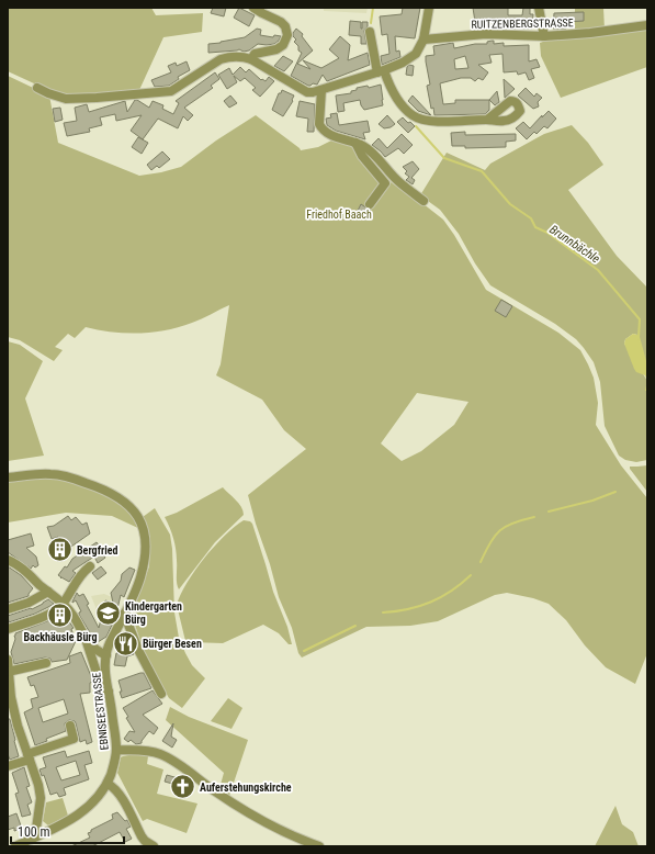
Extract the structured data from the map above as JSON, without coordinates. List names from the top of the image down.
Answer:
{
  "streets": {
    "street": ["RUITZENBERGSTRASSE", "EBNISEESTRASSE"]
  },
  "water": ["Brunnbächle"],
  "parks": ["Friedhof Baach"],
  "places": {
    "building": ["Bergfried", "Backhäusle Bürg"],
    "school or university": ["Kindergarten Bürg"],
    "restaurant": ["Bürger Besen"],
    "church": ["Auferstehungskirche"]
  },
  "scale_bar": "100 m"
}
